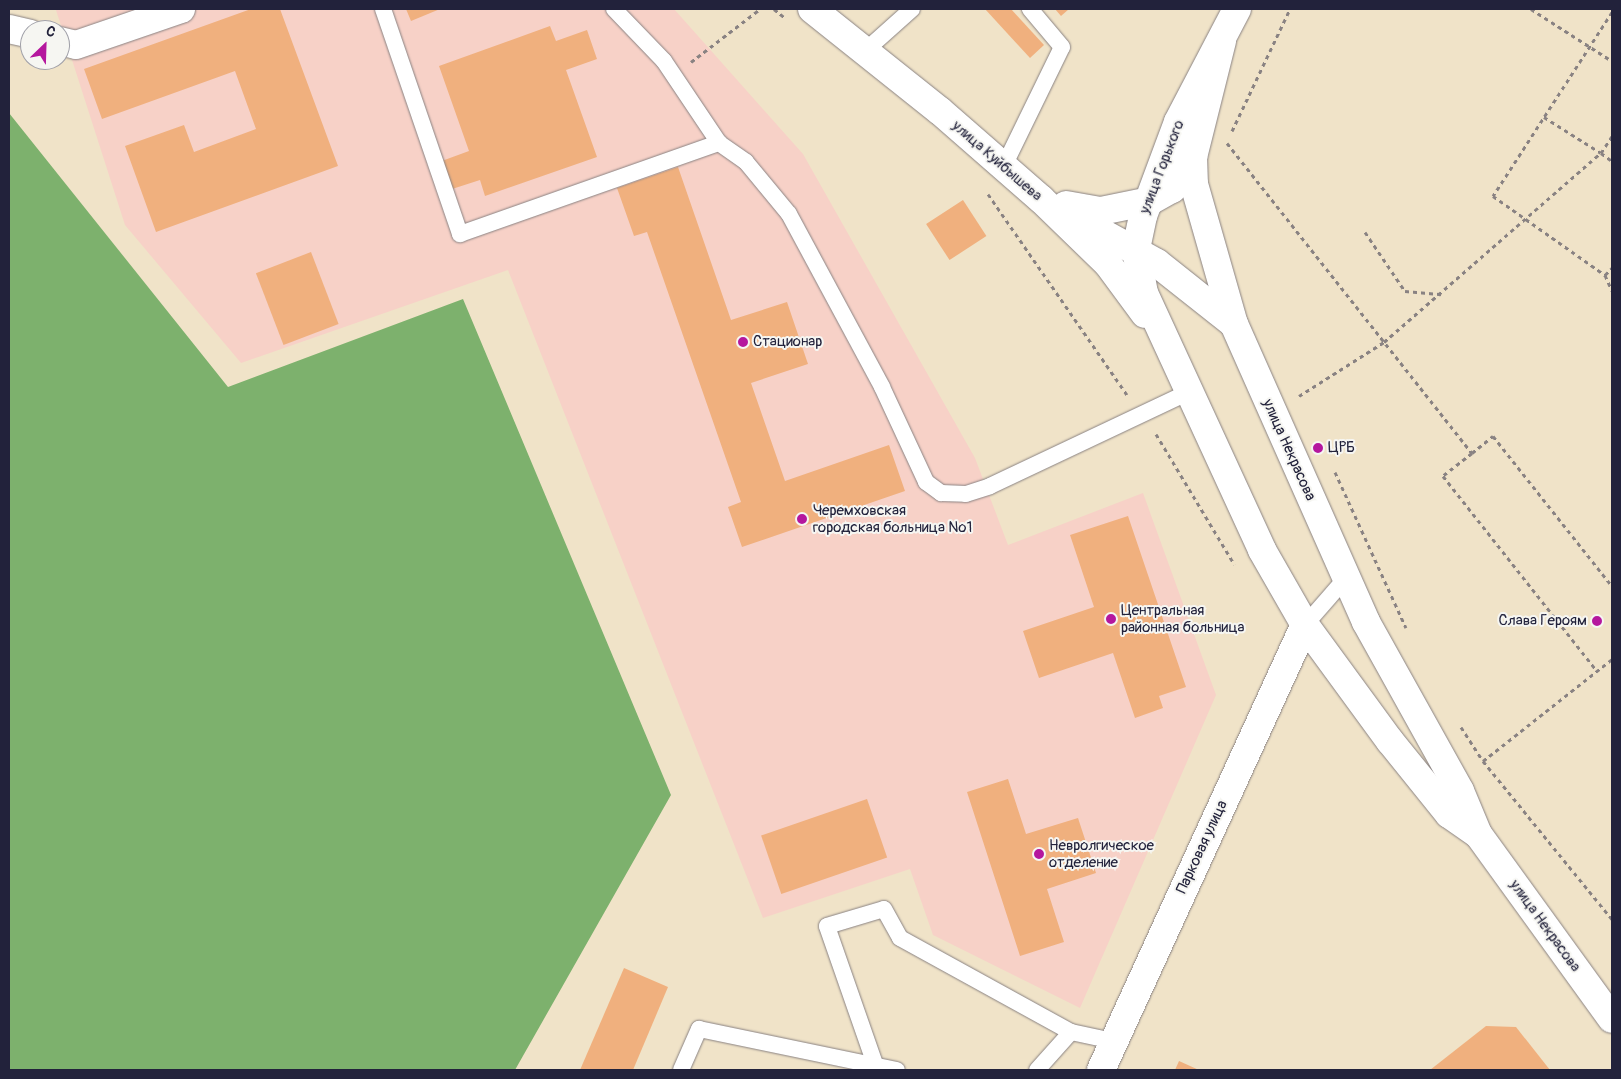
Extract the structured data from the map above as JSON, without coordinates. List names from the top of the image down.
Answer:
{
  "streets": {
    "street": [
      "улица Куйбышева",
      "улица Горького",
      "улица Некрасова",
      "Парковая улица"
    ]
  },
  "crossings": [
    ["улица Куйбышева", "улица Горького"],
    ["улица Куйбышева", "улица Некрасова"],
    ["улица Горького", "улица Некрасова"],
    ["улица Некрасова", "Парковая улица"]
  ],
  "places": [
    "Стационар",
    "ЦРБ",
    "Черемховская городская больница №1",
    "Центральная районная больница",
    "Слава Героям",
    "Невролгическое отделение"
  ],
  "north": "top right"
}
